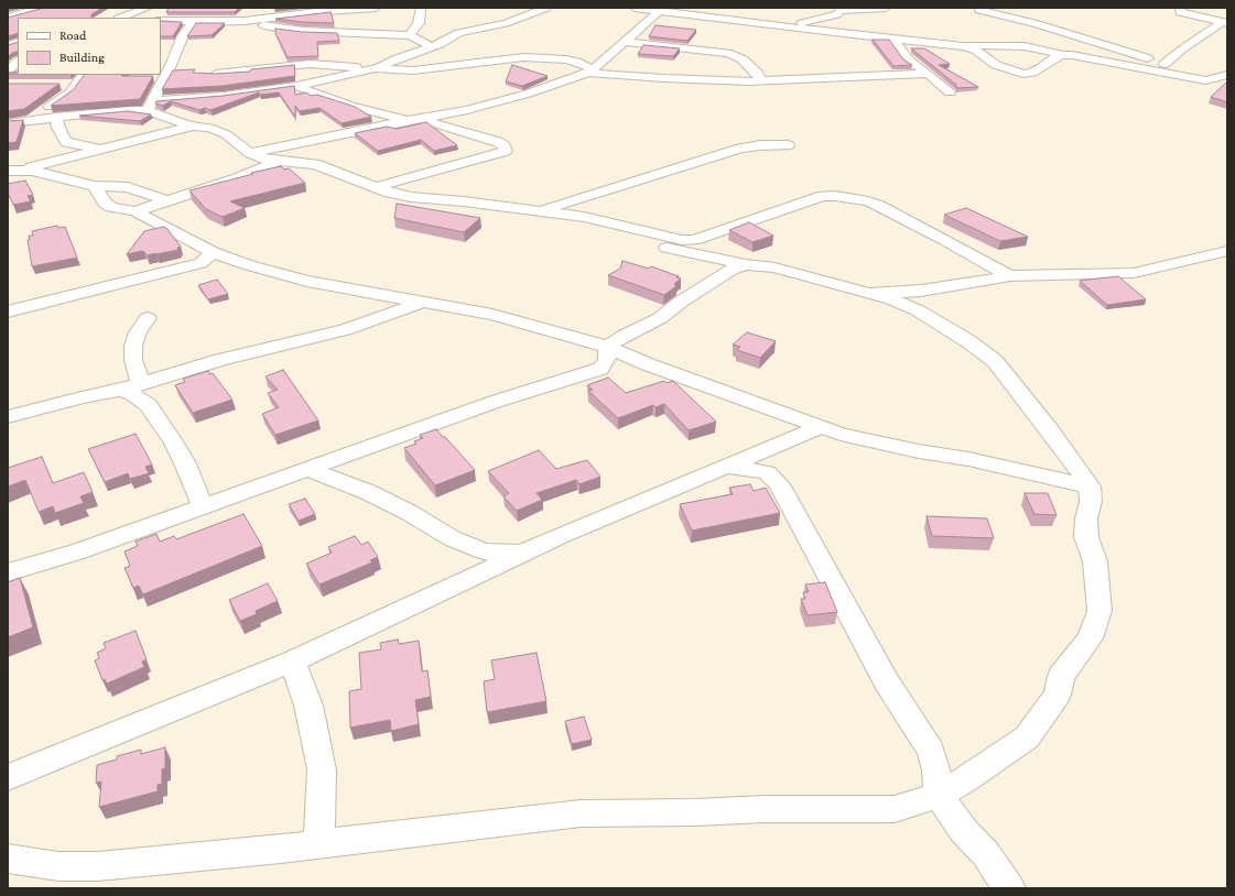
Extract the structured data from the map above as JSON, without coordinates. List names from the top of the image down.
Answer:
{
  "legend": ["Road", "Building"]
}
